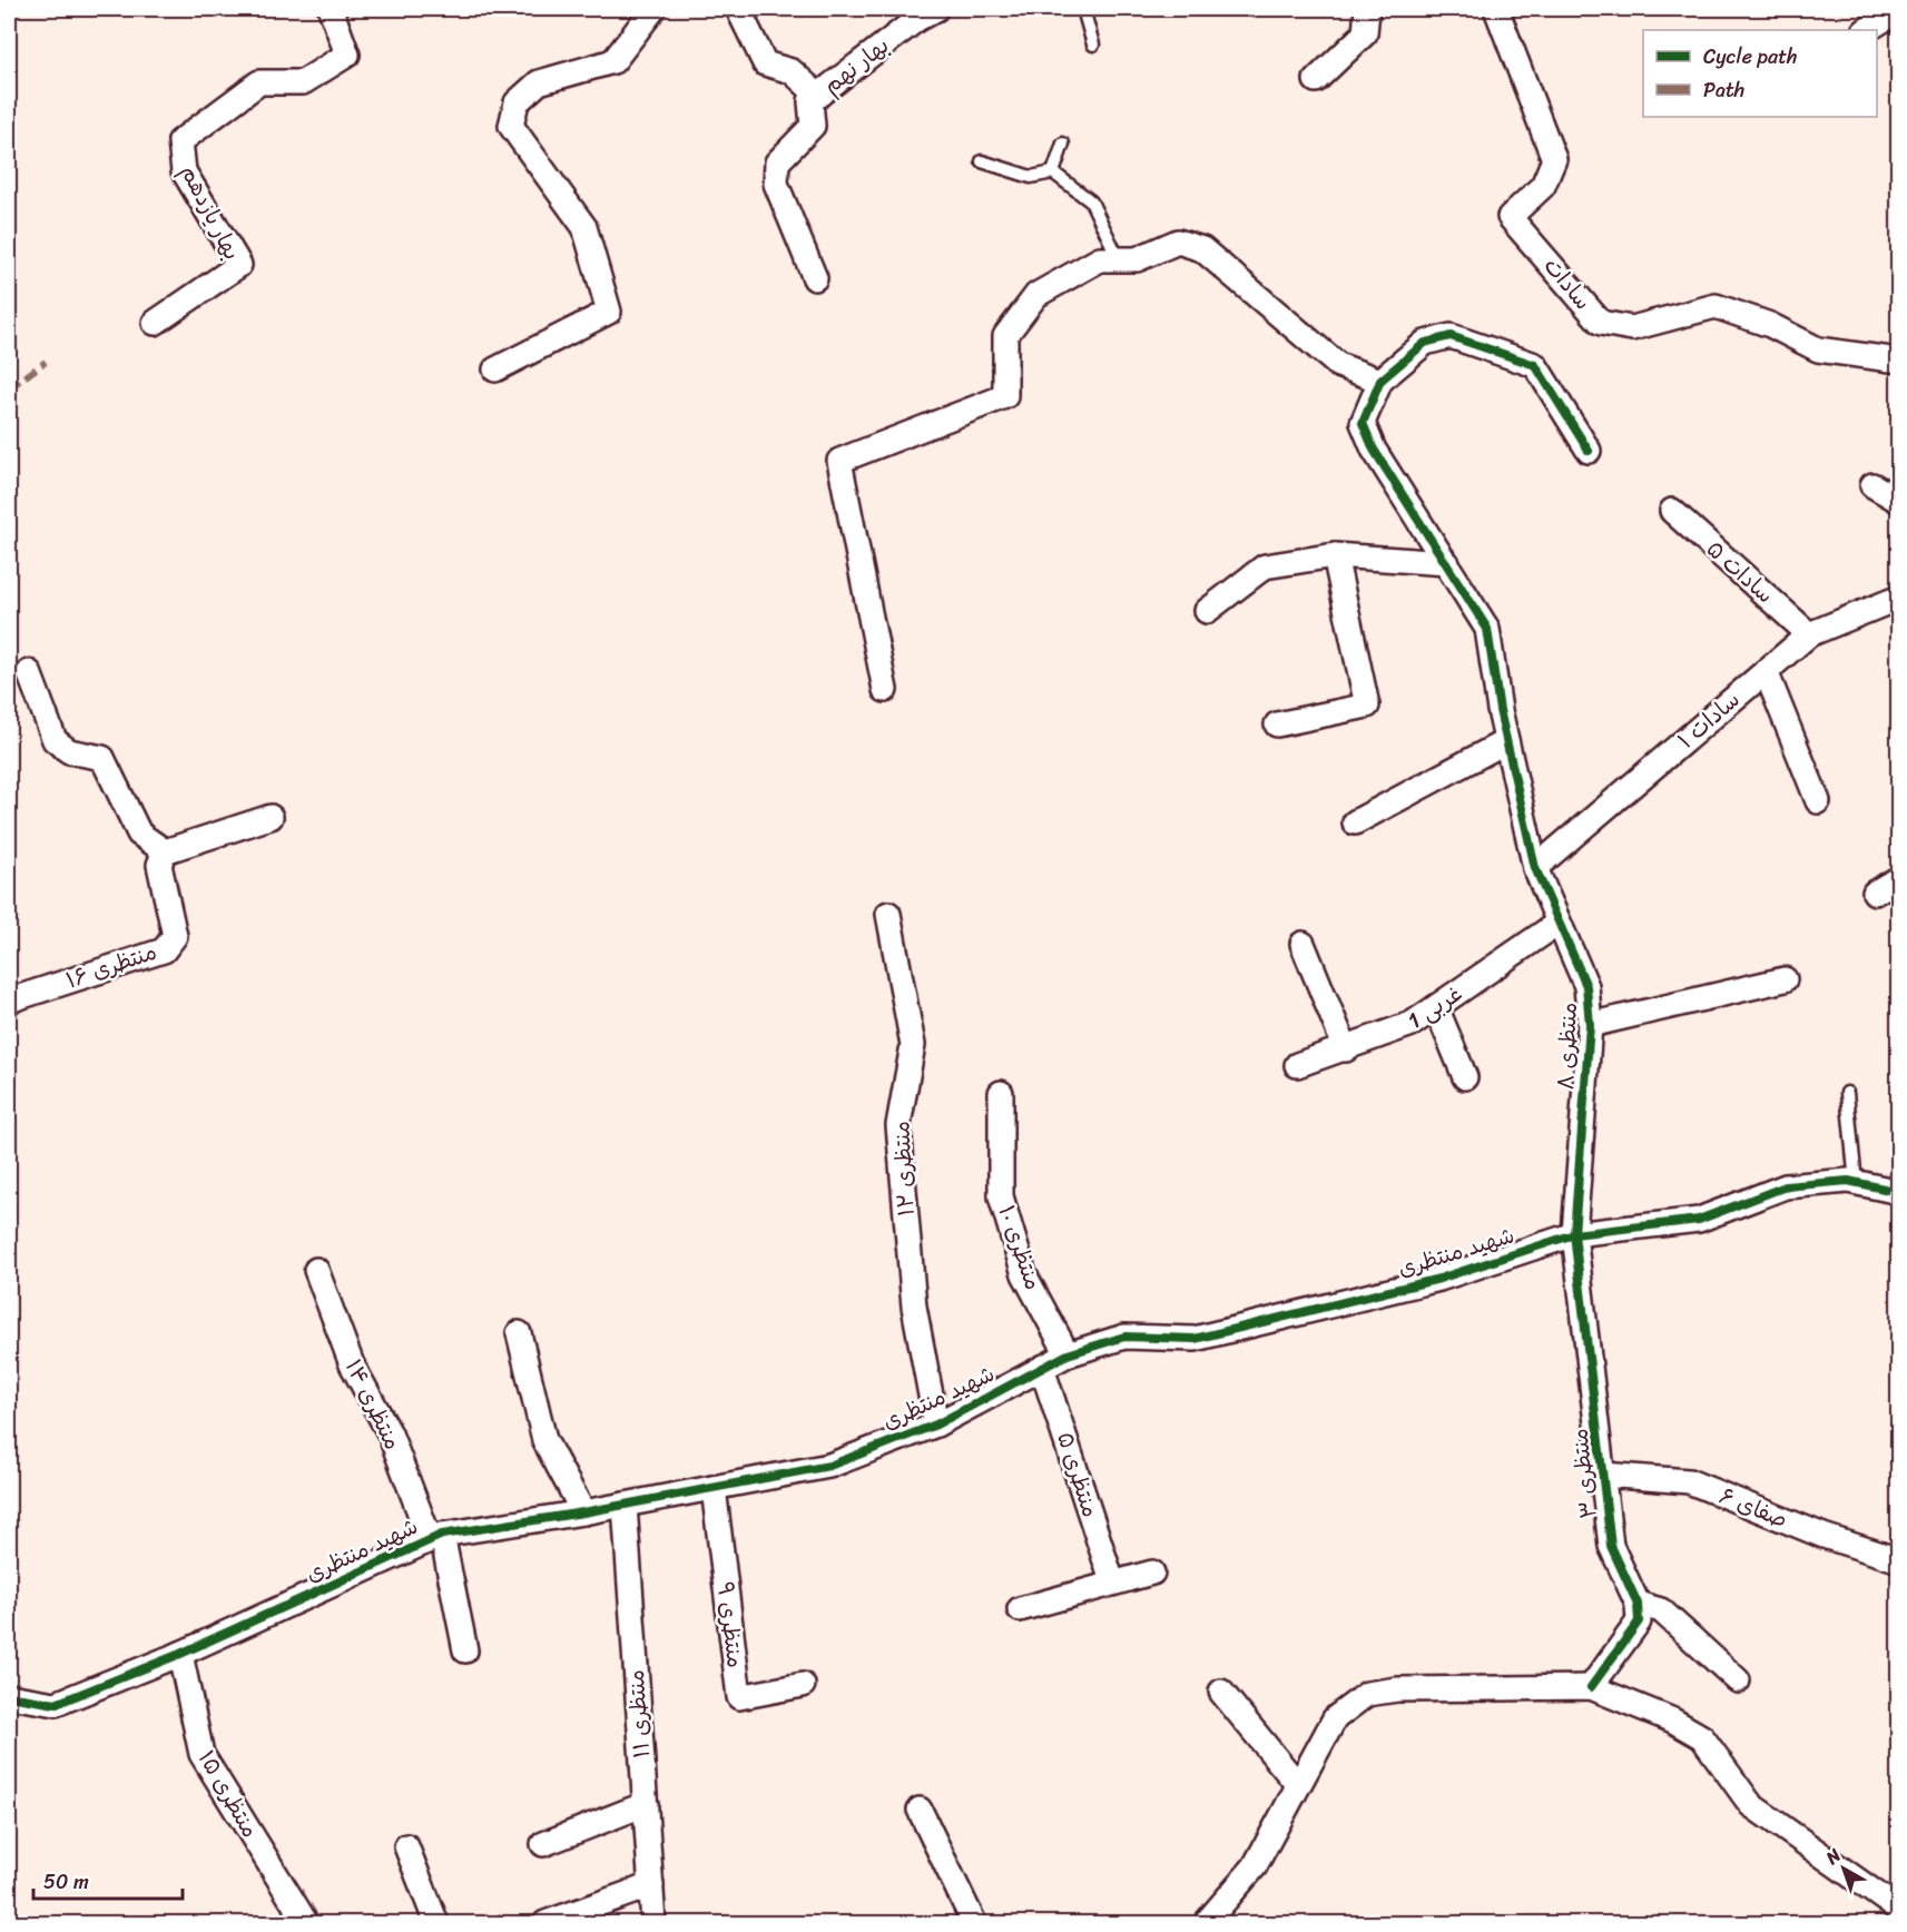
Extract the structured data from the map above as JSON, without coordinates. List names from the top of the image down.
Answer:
{
  "streets": {
    "street": [
      "بهار نهم",
      "بهار یازدهم",
      "سادات",
      "سادات ۵",
      "سادات ۱",
      "منتظری ۱۶",
      "غربی 1",
      "منتظری ۸",
      "منتظری ۱۲",
      "منتظری ۱۰",
      "شهید منتظری",
      "منتظری ۱۴",
      "منتظری ۳",
      "منتظری ۵",
      "صفای ۶",
      "منتظری ۹",
      "منتظری ۱۱",
      "منتظری ۱۵"
    ]
  },
  "crossings": [
    ["سادات ۵", "سادات ۱"],
    ["سادات ۱", "منتظری ۸"],
    ["غربی 1", "منتظری ۸"],
    ["منتظری ۸", "شهید منتظری"],
    ["منتظری ۸", "منتظری ۳"],
    ["منتظری ۱۲", "شهید منتظری"],
    ["منتظری ۱۰", "شهید منتظری"],
    ["شهید منتظری", "منتظری ۱۴"],
    ["شهید منتظری", "منتظری ۳"],
    ["شهید منتظری", "منتظری ۵"],
    ["شهید منتظری", "منتظری ۹"],
    ["شهید منتظری", "منتظری ۱۱"],
    ["شهید منتظری", "منتظری ۱۵"],
    ["منتظری ۳", "صفای ۶"]
  ],
  "legend": ["Cycle path", "Path"],
  "scale_bar": "50 m",
  "north": "top left"
}
